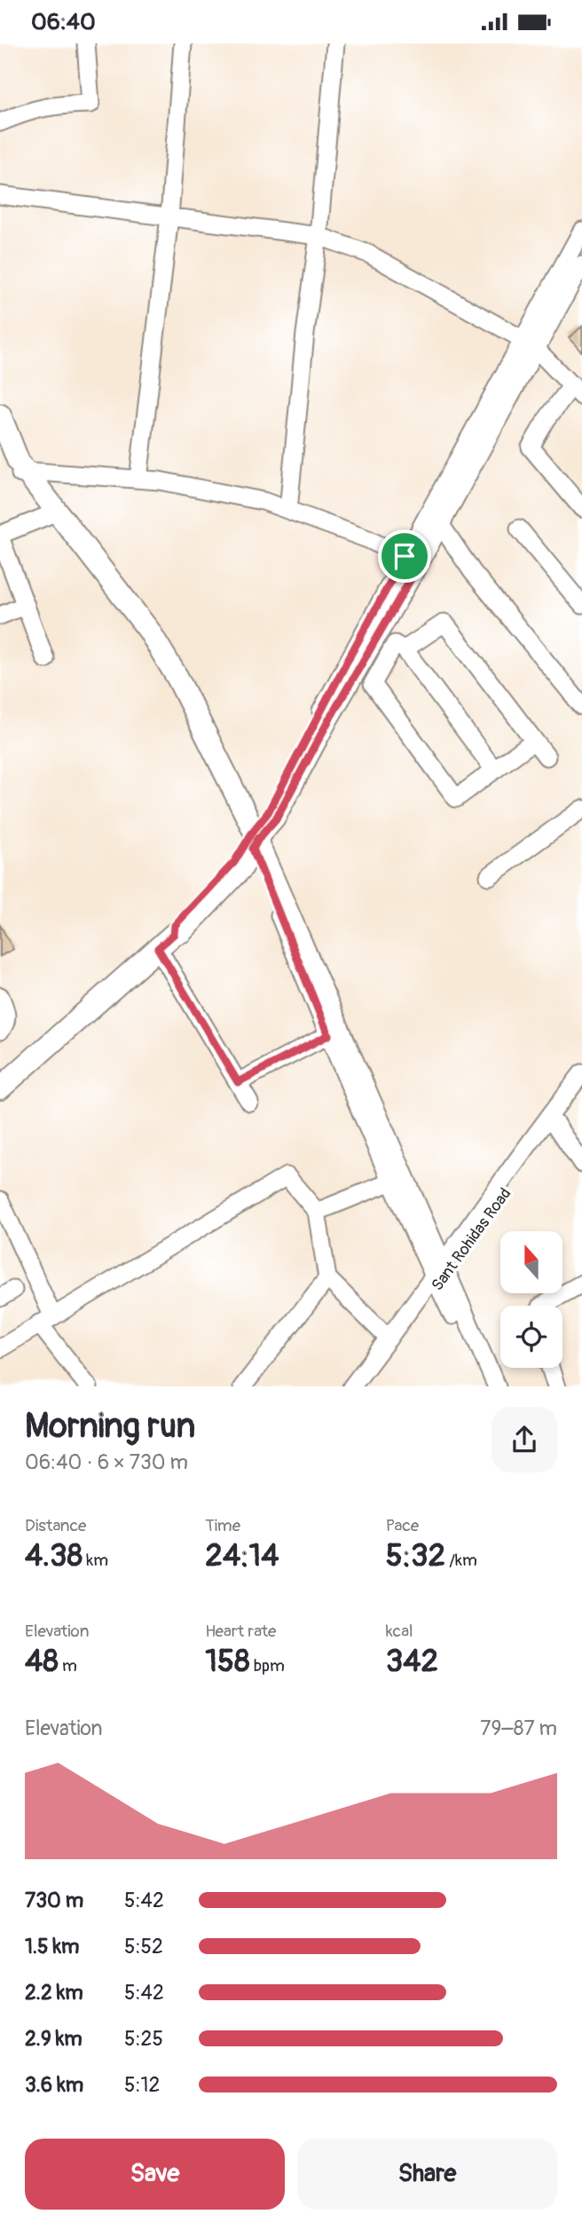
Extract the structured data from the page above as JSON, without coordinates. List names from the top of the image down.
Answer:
{
  "streets": {
    "street": ["Sant Rohidas Road"]
  },
  "north": "top",
  "page": {
    "status": "06:40",
    "heading": ["Morning run", "06:40 · 6 × 730 m"],
    "stats": [
      ["Distance", "4.38 km"],
      ["Time", "24:14"],
      ["Pace", "5:32 /km"],
      ["Elevation", "48 m"],
      ["Heart rate", "158 bpm"],
      ["kcal", "342"]
    ],
    "chart": ["Elevation", "79–87 m"],
    "list": [
      {
        "name": "730 m",
        "note": "5:42"
      },
      {
        "name": "1.5 km",
        "note": "5:52"
      },
      {
        "name": "2.2 km",
        "note": "5:42"
      },
      {
        "name": "2.9 km",
        "note": "5:25"
      },
      {
        "name": "3.6 km",
        "note": "5:12"
      }
    ],
    "buttons": ["Save", "Share"]
  }
}
